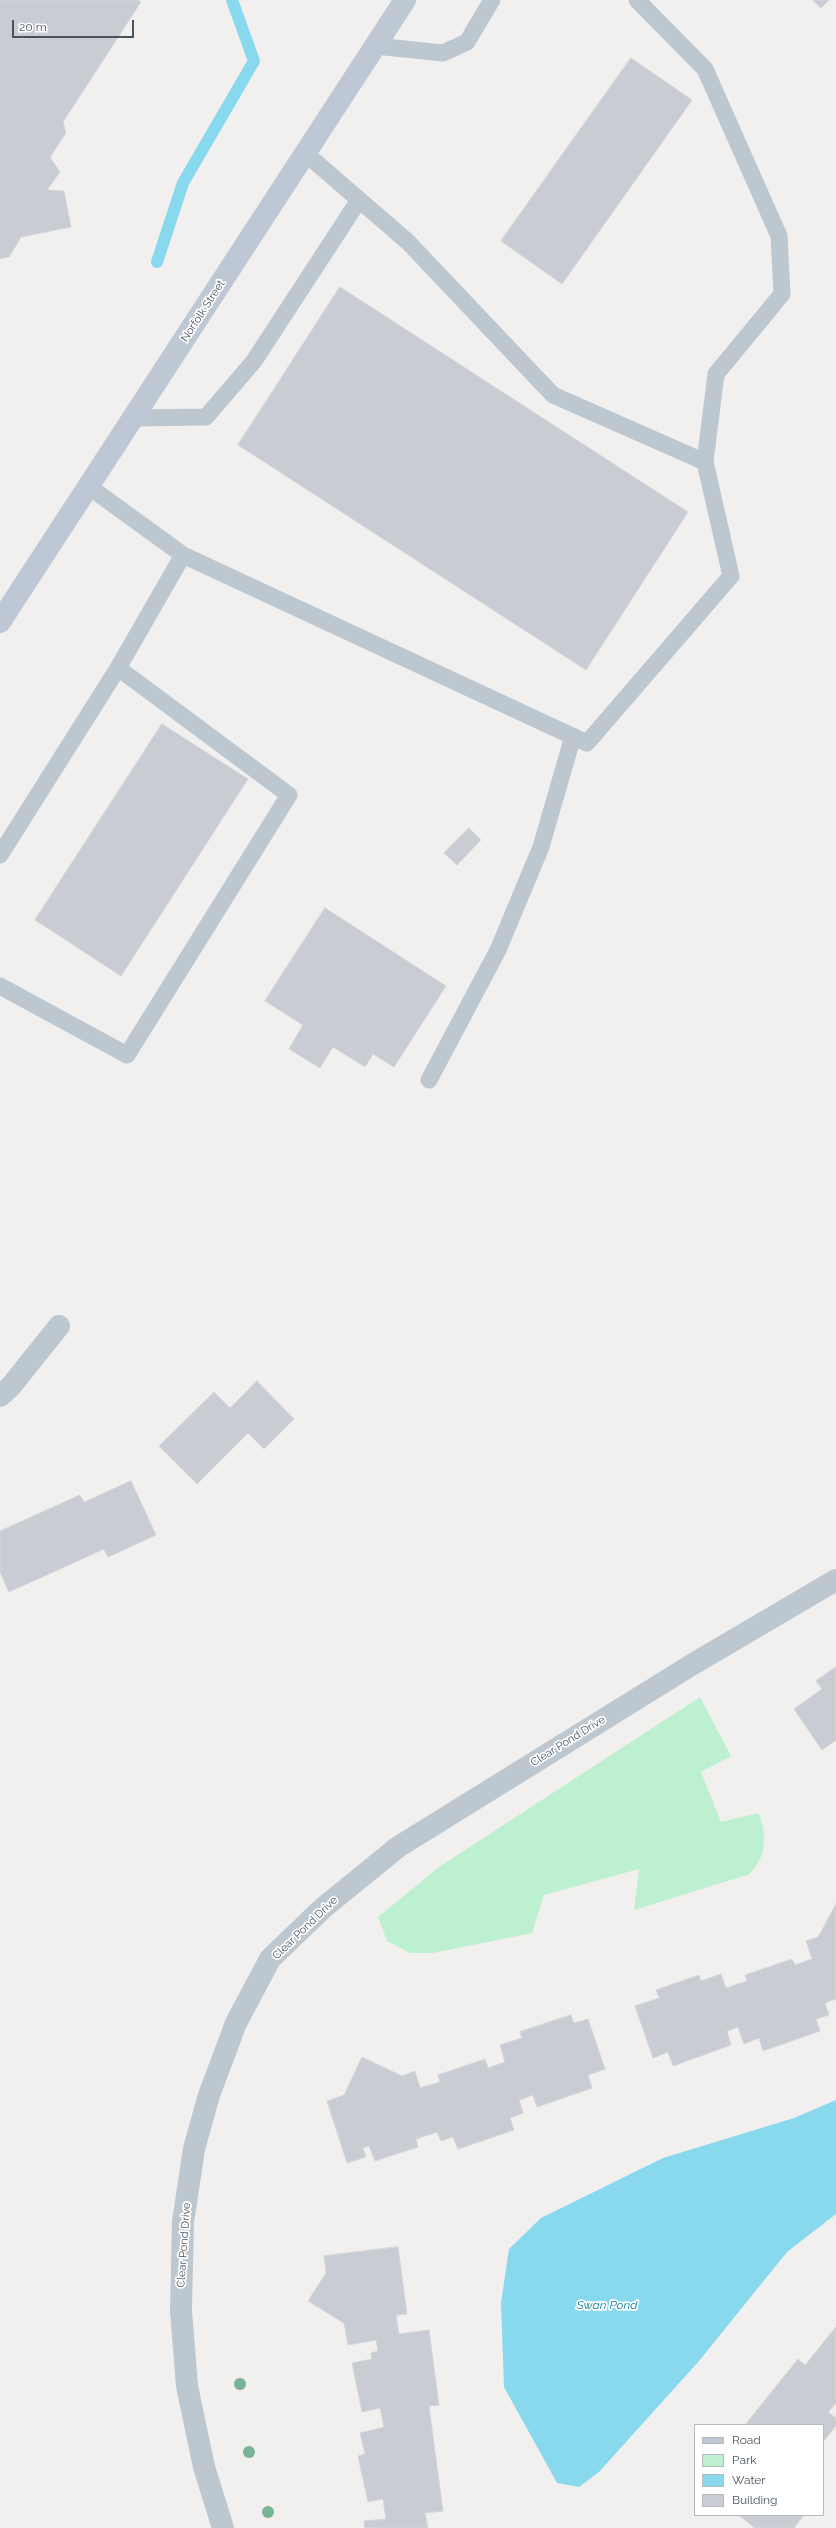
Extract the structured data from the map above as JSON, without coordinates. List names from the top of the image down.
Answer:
{
  "streets": {
    "main road": ["Norfolk Street"],
    "street": ["Clear Pond Drive"]
  },
  "water": ["Swan Pond"],
  "legend": [
    "Road",
    "Park",
    "Water",
    "Building"
  ],
  "scale_bar": "20 m"
}
